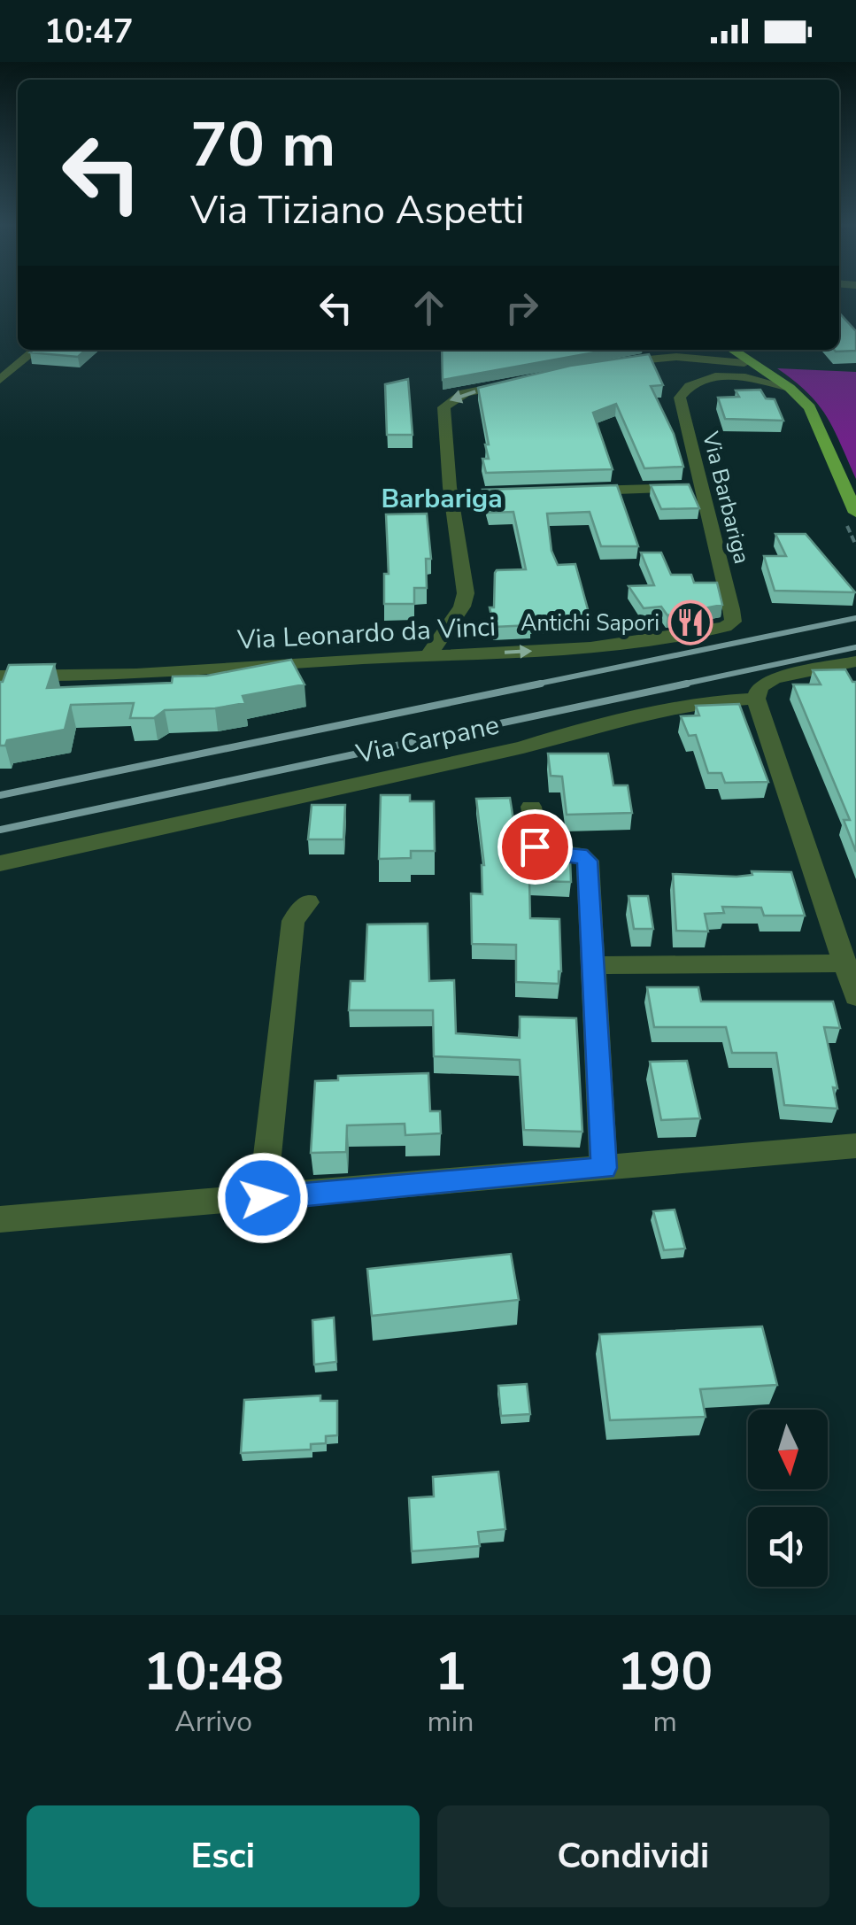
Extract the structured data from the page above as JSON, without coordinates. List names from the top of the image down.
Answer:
{
  "streets": {
    "street": ["Via Barbariga", "Via Leonardo da Vinci", "Via Carpane"]
  },
  "crossings": [
    ["Via Barbariga", "Via Leonardo da Vinci"]
  ],
  "districts": ["Barbariga"],
  "places": {
    "restaurant": ["Antichi Sapori"]
  },
  "north": "bottom",
  "page": {
    "status": "10:47",
    "turn": ["70 m", "Via Tiziano Aspetti"],
    "eta": [
      "10:48",
      "Arrivo",
      "1",
      "min",
      "190",
      "m"
    ],
    "buttons": ["Esci", "Condividi"]
  }
}
